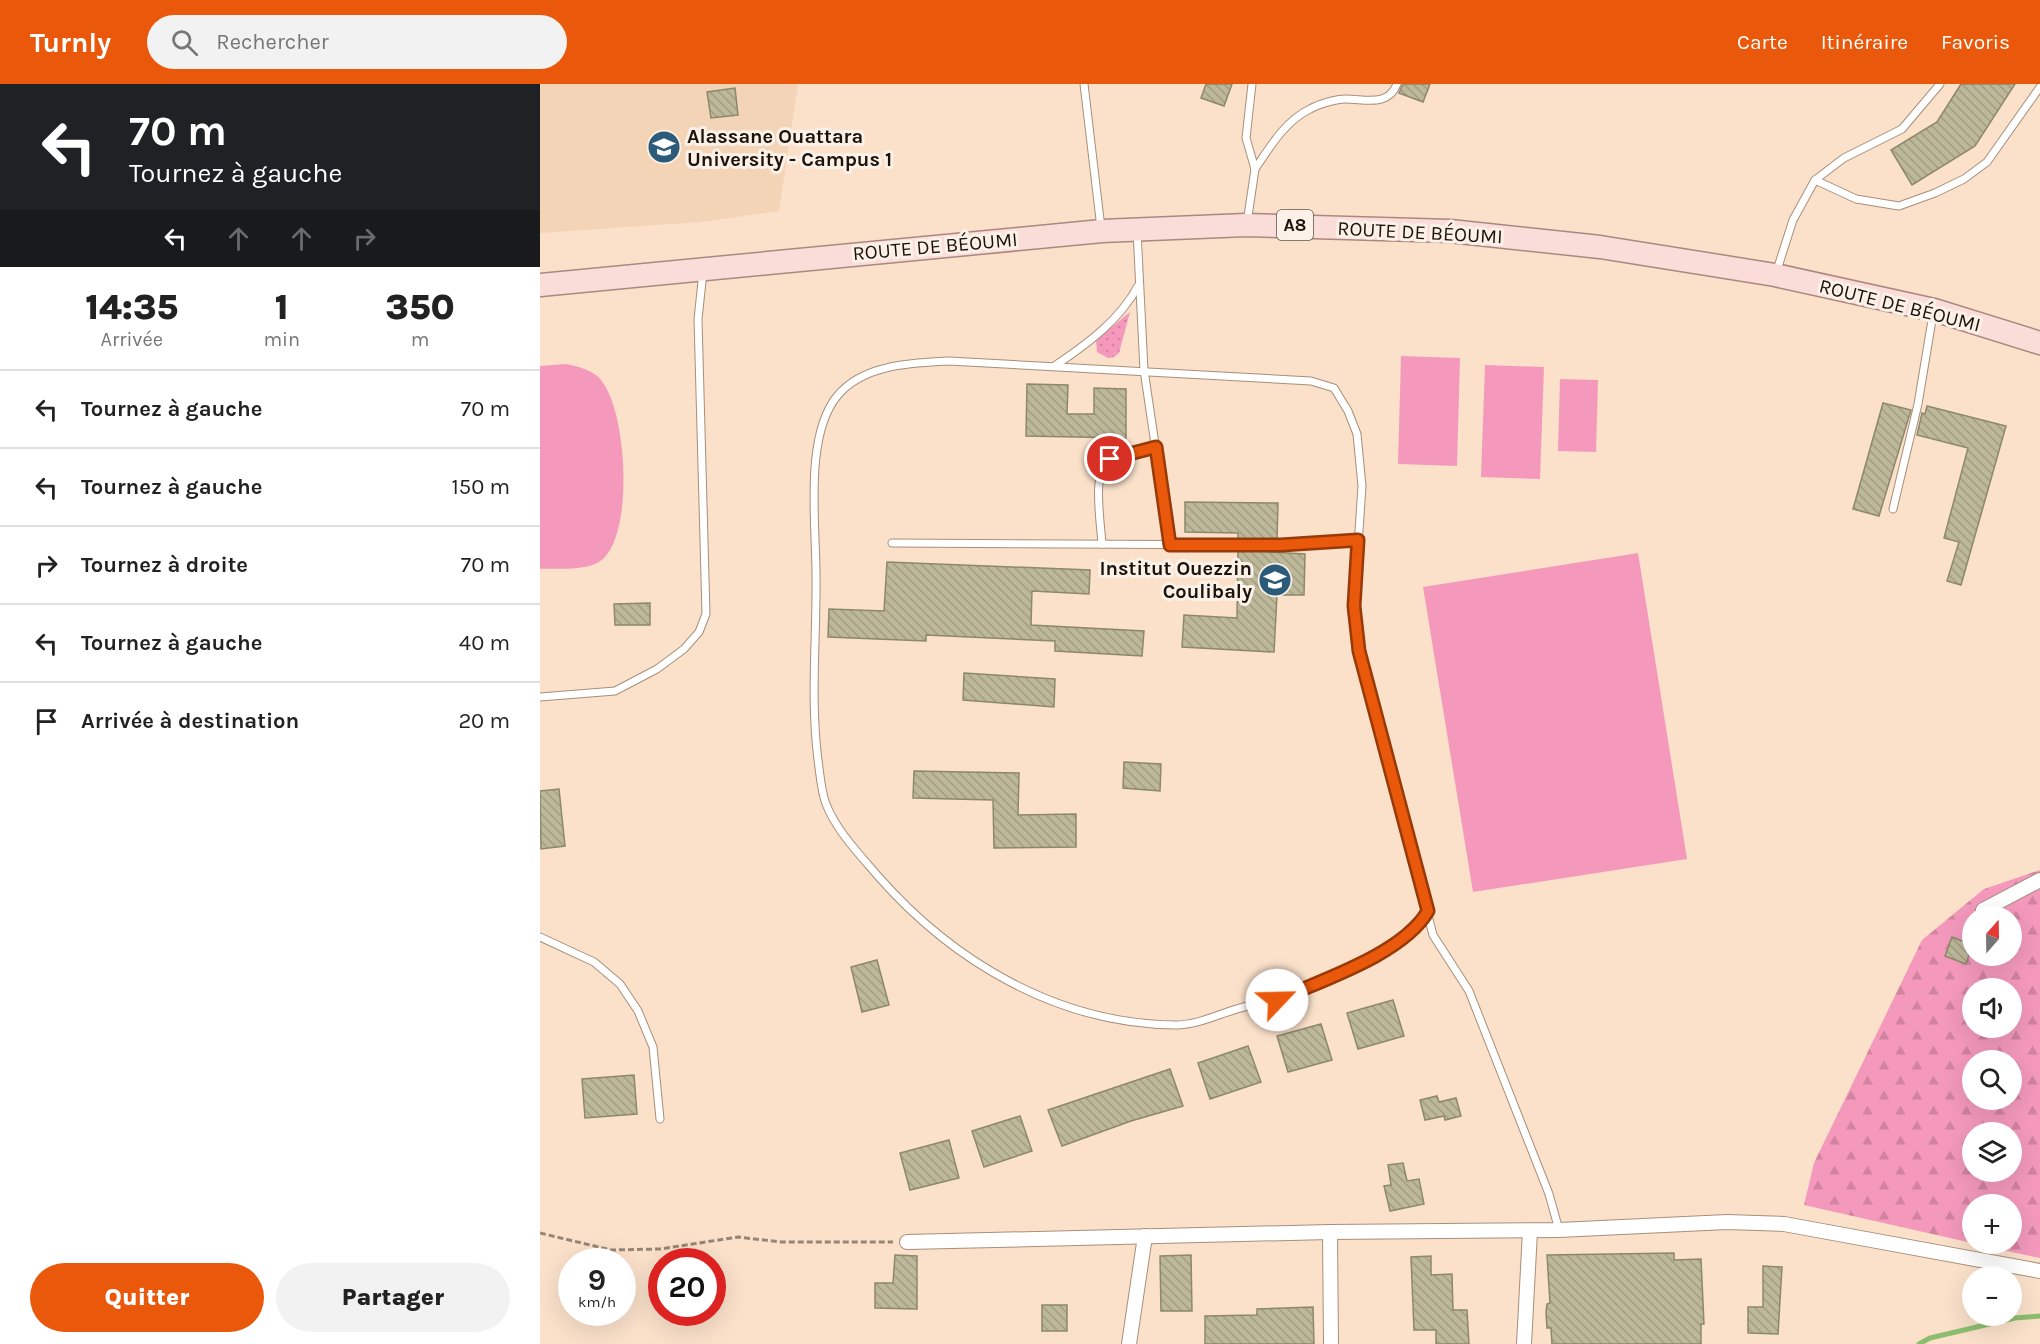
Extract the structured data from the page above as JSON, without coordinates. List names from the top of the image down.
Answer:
{
  "streets": {
    "main road": ["A8", "ROUTE DE BÉOUMI"]
  },
  "places": {
    "school or university": ["Alassane Ouattara University - Campus 1", "Institut Ouezzin Coulibaly"]
  },
  "north": "top",
  "page": {
    "header": "Turnly",
    "search": "Rechercher",
    "nav": ["Carte", "Itinéraire", "Favoris"],
    "turn": ["70 m", "Tournez à gauche"],
    "eta": [
      "14:35",
      "Arrivée",
      "1",
      "min",
      "350",
      "m"
    ],
    "list": [
      {
        "name": "Tournez à gauche",
        "value": "70 m"
      },
      {
        "name": "Tournez à gauche",
        "value": "150 m"
      },
      {
        "name": "Tournez à droite",
        "value": "70 m"
      },
      {
        "name": "Tournez à gauche",
        "value": "40 m"
      },
      {
        "name": "Arrivée à destination",
        "value": "20 m"
      }
    ],
    "map_buttons": ["+", "−"],
    "speed": "9 km/h",
    "limit": "20",
    "buttons": ["Quitter", "Partager"]
  }
}
